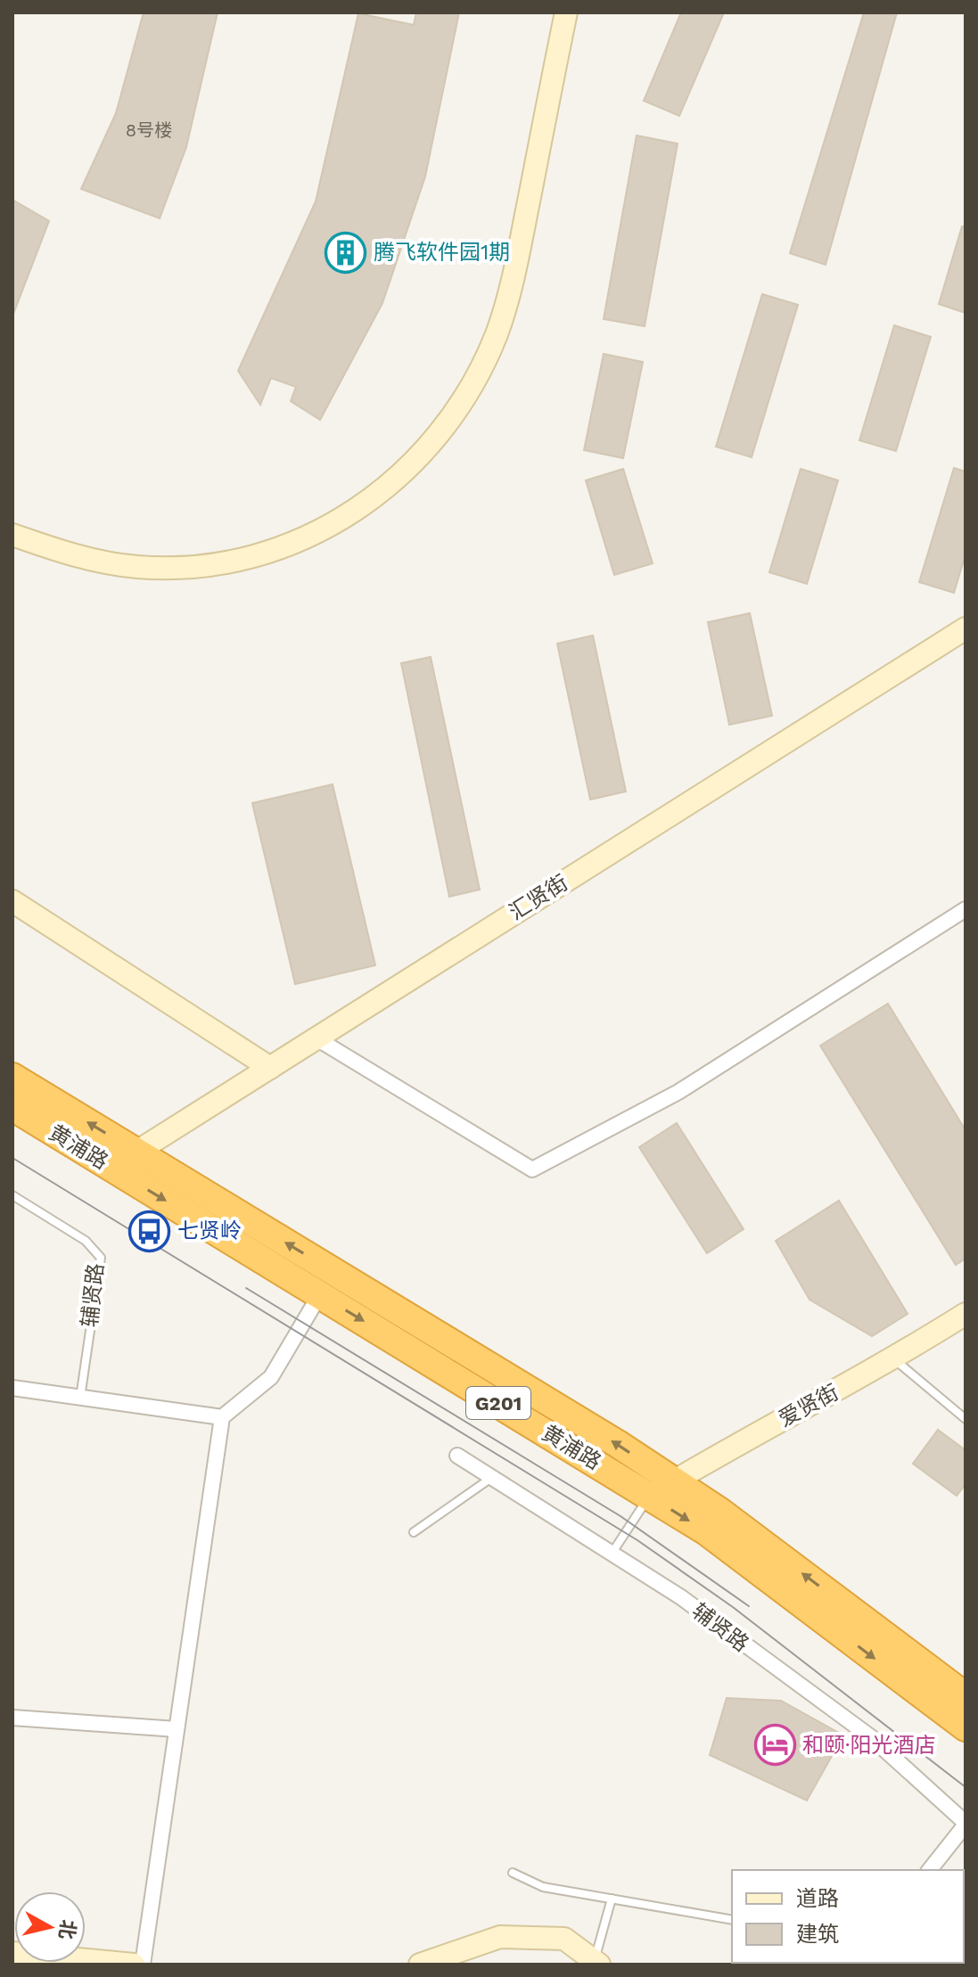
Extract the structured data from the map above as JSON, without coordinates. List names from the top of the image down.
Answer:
{
  "streets": {
    "highway": ["黄浦路", "G201"],
    "street": ["汇贤街", "辅贤路", "爱贤街"]
  },
  "crossings": [
    ["汇贤街", "黄浦路"],
    ["黄浦路", "爱贤街"]
  ],
  "places": {
    "building": ["腾飞软件园1期"],
    "bus stop": ["七贤岭"],
    "hotel": ["和颐·阳光酒店"]
  },
  "house_numbers": ["8号楼"],
  "legend": ["道路", "建筑"],
  "north": "right"
}
